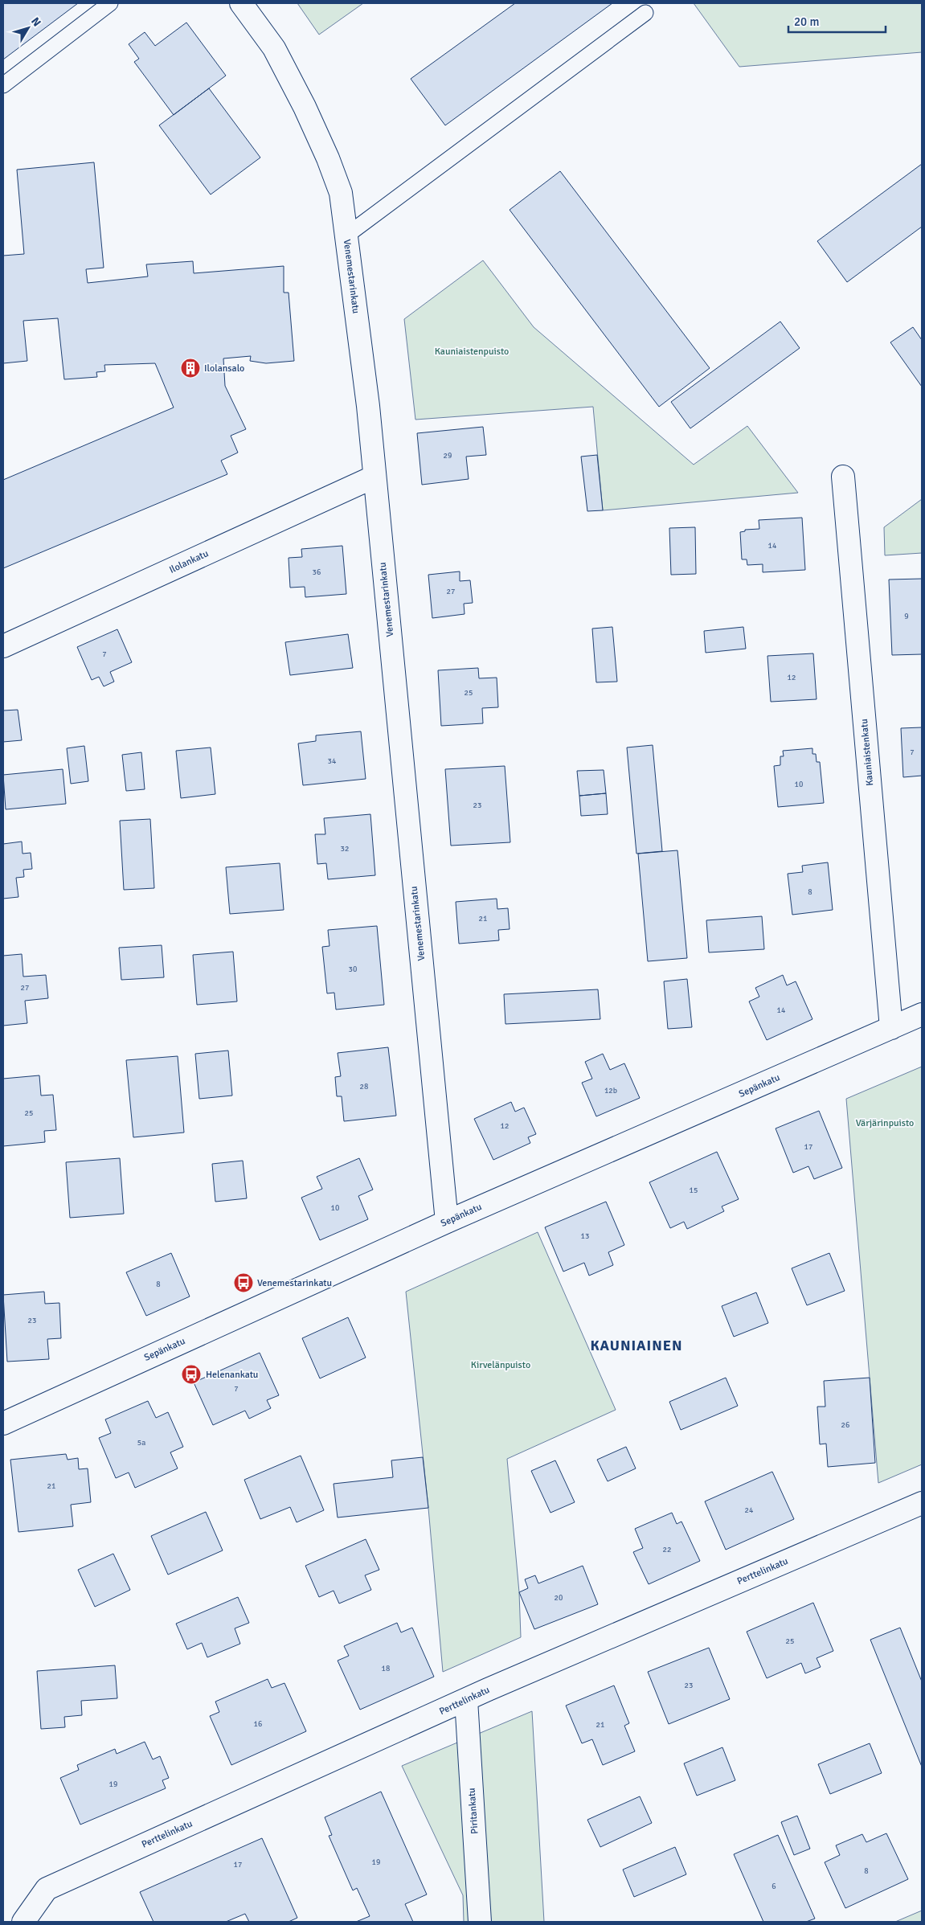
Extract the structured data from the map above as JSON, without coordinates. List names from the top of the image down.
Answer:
{
  "streets": {
    "street": [
      "Venemestarinkatu",
      "Ilolankatu",
      "Kauniaistenkatu",
      "Sepänkatu",
      "Perttelinkatu",
      "Piritankatu"
    ]
  },
  "crossings": [
    ["Venemestarinkatu", "Ilolankatu"],
    ["Venemestarinkatu", "Sepänkatu"],
    ["Kauniaistenkatu", "Sepänkatu"],
    ["Perttelinkatu", "Piritankatu"]
  ],
  "districts": ["KAUNIAINEN"],
  "parks": ["Kauniaistenpuisto", "Värjärinpuisto", "Kirvelänpuisto"],
  "places": {
    "building": ["Ilolansalo"],
    "bus stop": ["Venemestarinkatu", "Helenankatu"]
  },
  "house_numbers": [
    "29",
    "14",
    "36",
    "27",
    "9",
    "7",
    "12",
    "25",
    "7",
    "34",
    "10",
    "23",
    "32",
    "8",
    "21",
    "30",
    "27",
    "14",
    "28",
    "12b",
    "25",
    "12",
    "17",
    "15",
    "10",
    "13",
    "8",
    "23",
    "7",
    "26",
    "5a",
    "21",
    "24",
    "22",
    "20",
    "25",
    "18",
    "23",
    "16",
    "21",
    "19",
    "19",
    "17",
    "8",
    "6"
  ],
  "scale_bar": "20 m",
  "north": "top right"
}
